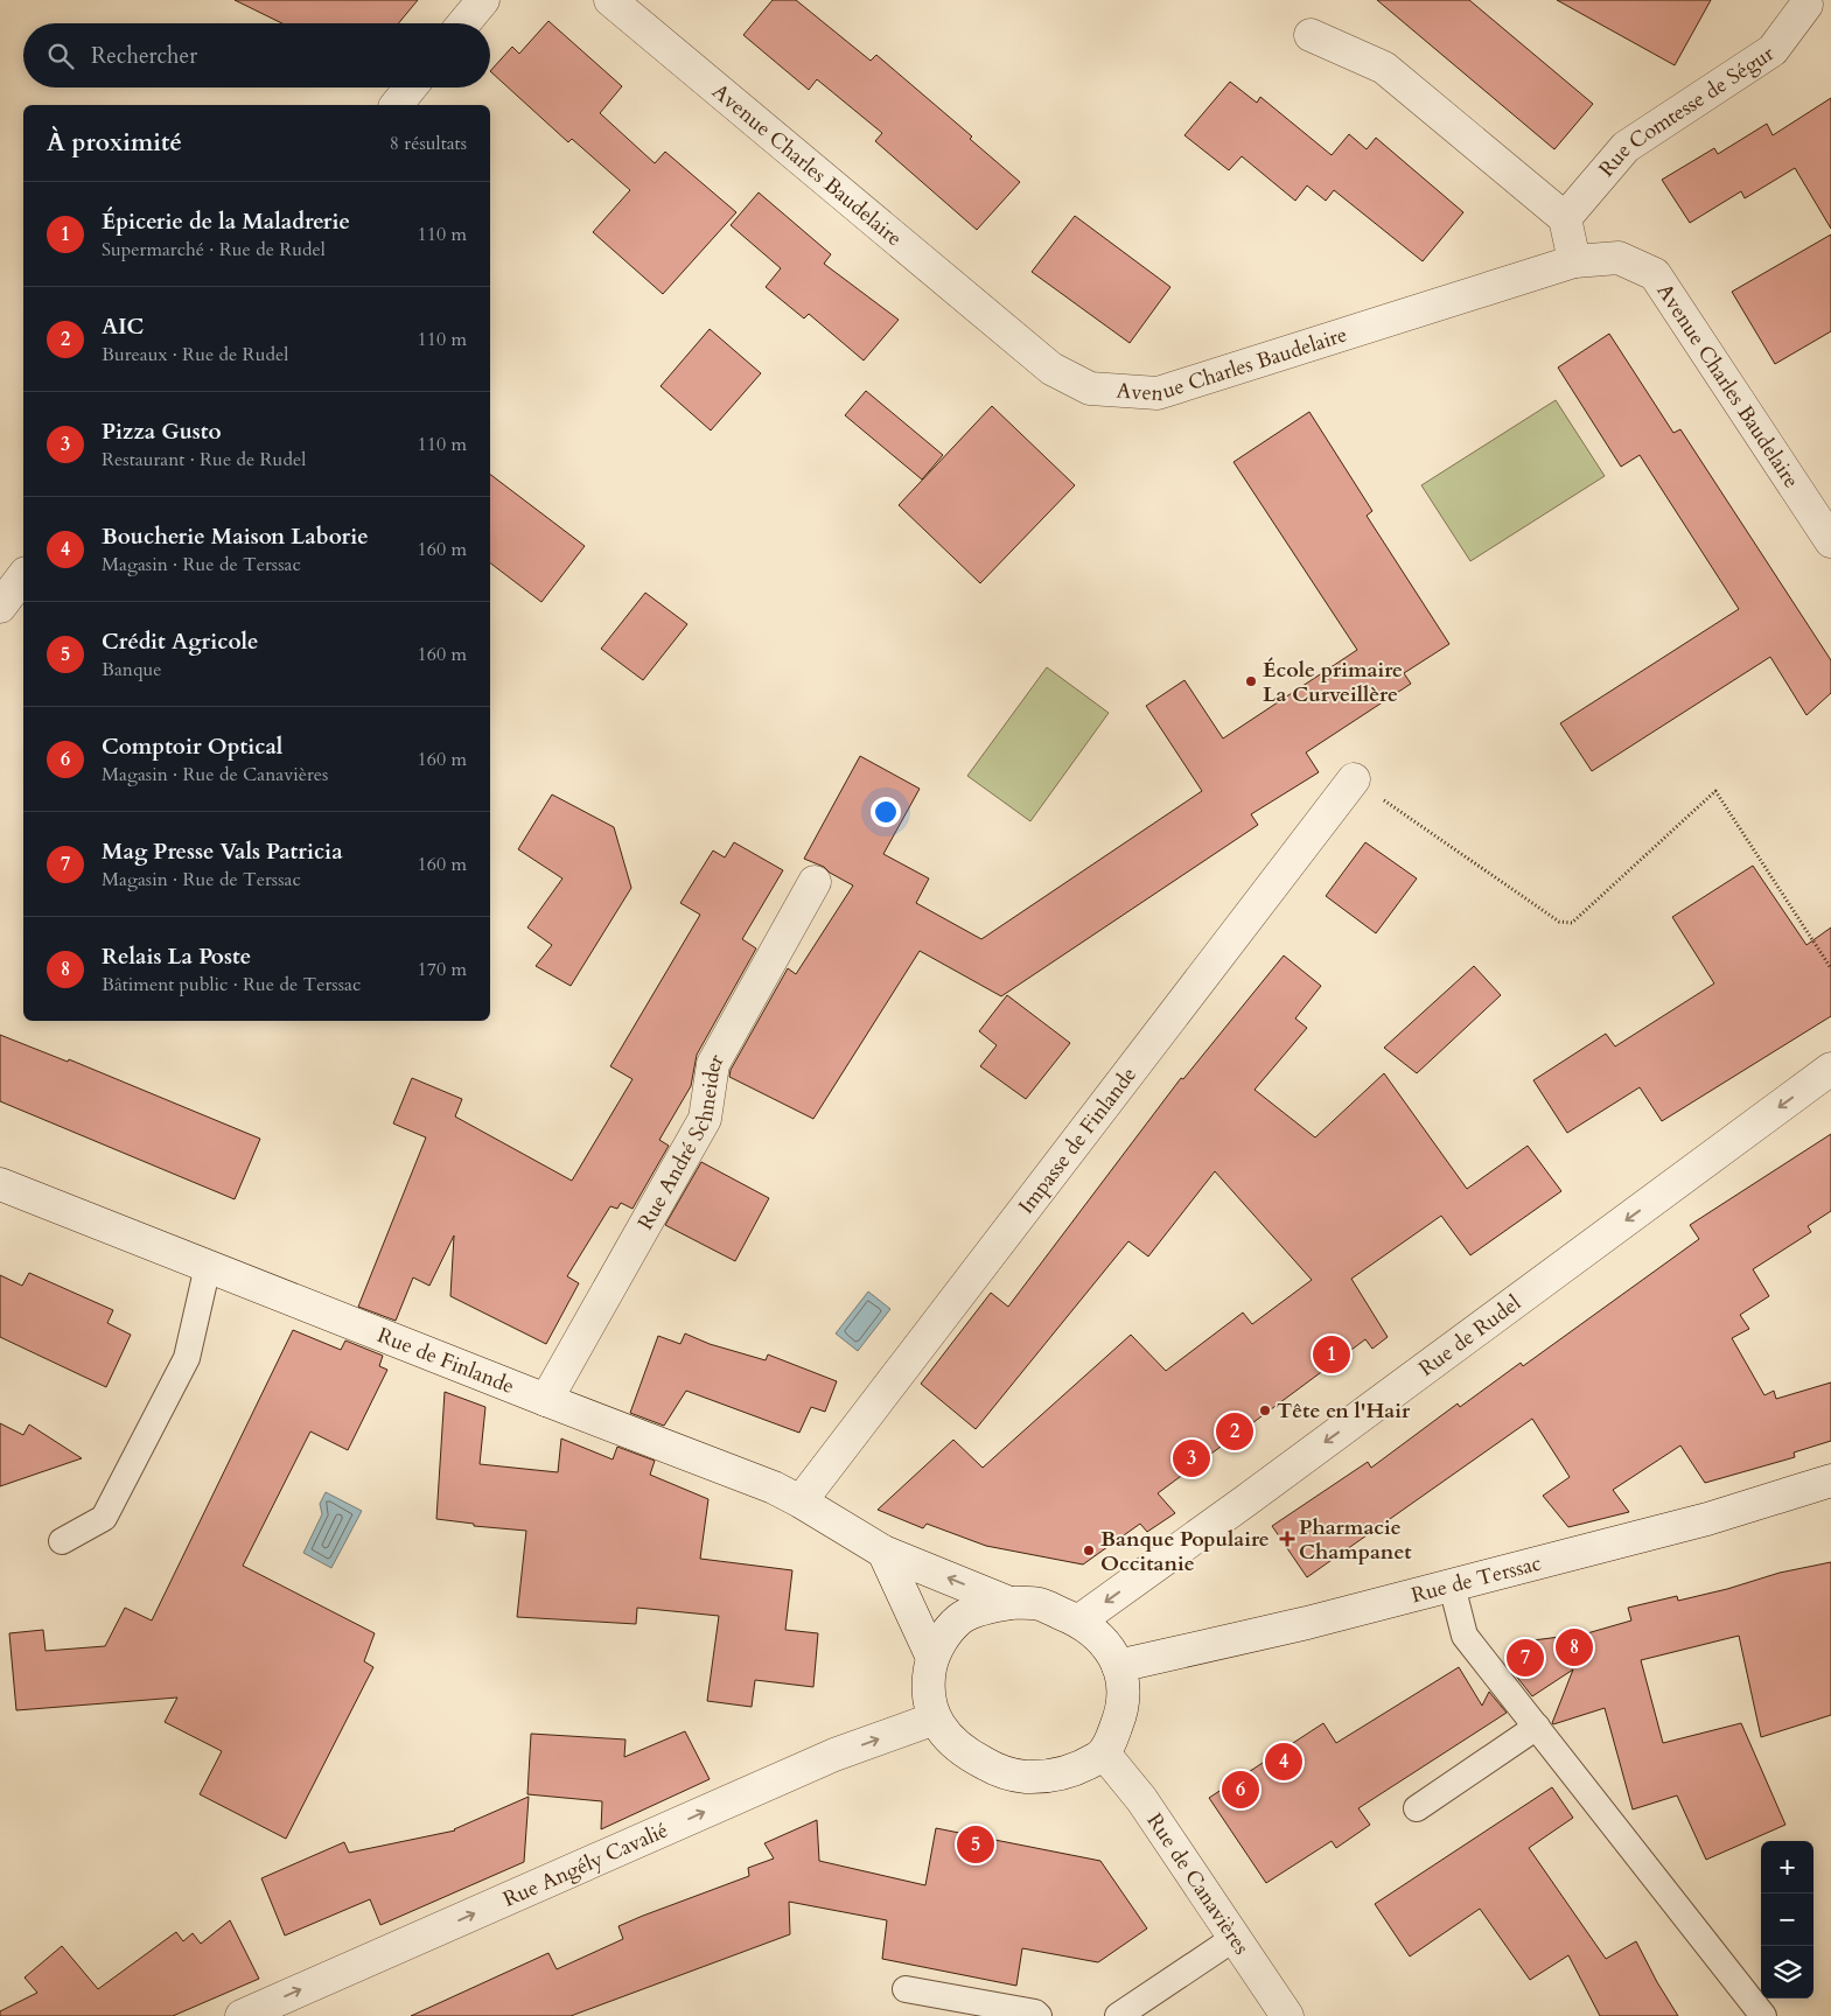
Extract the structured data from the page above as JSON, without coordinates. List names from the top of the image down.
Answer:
{
  "streets": {
    "street": [
      "Rue Comtesse de Ségur",
      "Avenue Charles Baudelaire",
      "Impasse de Finlande",
      "Rue André Schneider",
      "Rue de Rudel",
      "Rue de Finlande",
      "Rue de Terssac",
      "Rue Angély Cavalié",
      "Rue de Canavières"
    ]
  },
  "crossings": [
    ["Impasse de Finlande", "Rue de Finlande"],
    ["Rue André Schneider", "Rue de Finlande"],
    ["Rue de Rudel", "Rue de Finlande"],
    ["Rue de Rudel", "Rue de Terssac"],
    ["Rue de Rudel", "Rue Angély Cavalié"],
    ["Rue de Rudel", "Rue de Canavières"],
    ["Rue de Finlande", "Rue de Terssac"],
    ["Rue de Finlande", "Rue Angély Cavalié"],
    ["Rue de Finlande", "Rue de Canavières"],
    ["Rue de Terssac", "Rue Angély Cavalié"],
    ["Rue de Terssac", "Rue de Canavières"],
    ["Rue Angély Cavalié", "Rue de Canavières"]
  ],
  "one_way": ["Rue de Rudel", "Rue Angély Cavalié"],
  "places": {
    "other": ["École primaire La Curveillère", "Tête en l'Hair", "Banque Populaire Occitanie"],
    "health": ["Pharmacie Champanet"]
  },
  "page": {
    "search": "Rechercher",
    "heading": ["À proximité", "8 résultats"],
    "list": [
      {
        "mark": "1",
        "name": "Épicerie de la Maladrerie",
        "note": "Supermarché · Rue de Rudel",
        "value": "110 m"
      },
      {
        "mark": "2",
        "name": "AIC",
        "note": "Bureaux · Rue de Rudel",
        "value": "110 m"
      },
      {
        "mark": "3",
        "name": "Pizza Gusto",
        "note": "Restaurant · Rue de Rudel",
        "value": "110 m"
      },
      {
        "mark": "4",
        "name": "Boucherie Maison Laborie",
        "note": "Magasin · Rue de Terssac",
        "value": "160 m"
      },
      {
        "mark": "5",
        "name": "Crédit Agricole",
        "note": "Banque",
        "value": "160 m"
      },
      {
        "mark": "6",
        "name": "Comptoir Optical",
        "note": "Magasin · Rue de Canavières",
        "value": "160 m"
      },
      {
        "mark": "7",
        "name": "Mag Presse Vals Patricia",
        "note": "Magasin · Rue de Terssac",
        "value": "160 m"
      },
      {
        "mark": "8",
        "name": "Relais La Poste",
        "note": "Bâtiment public · Rue de Terssac",
        "value": "170 m"
      }
    ],
    "pins": [
      "1",
      "2",
      "3",
      "8",
      "7",
      "4",
      "6",
      "5"
    ],
    "map_buttons": ["+", "−"]
  }
}
